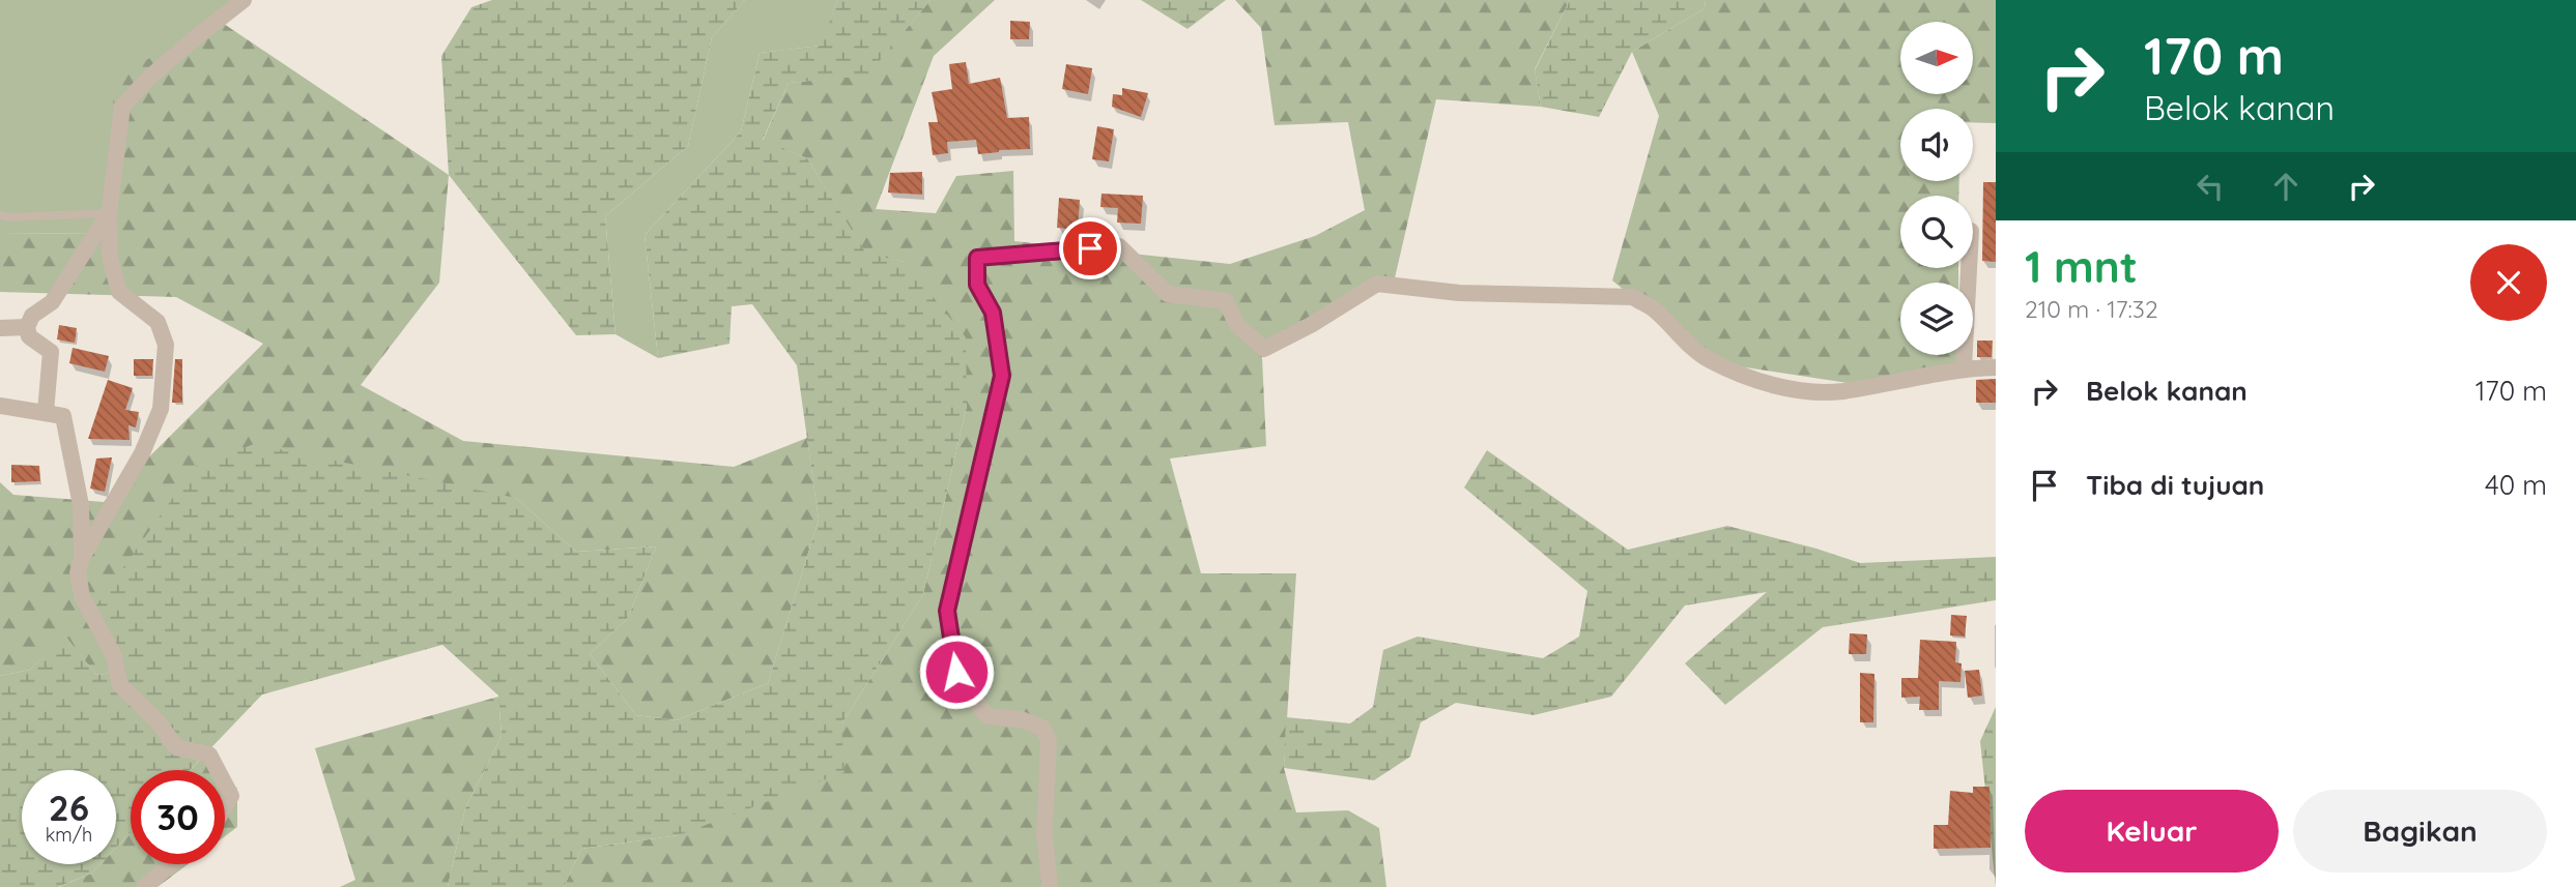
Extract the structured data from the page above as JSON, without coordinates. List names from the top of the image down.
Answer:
{
  "north": "right",
  "page": {
    "turn": ["170 m", "Belok kanan"],
    "heading": ["1 mnt", "210 m · 17:32"],
    "list": [
      {
        "name": "Belok kanan",
        "value": "170 m"
      },
      {
        "name": "Tiba di tujuan",
        "value": "40 m"
      }
    ],
    "speed": "26 km/h",
    "limit": "30",
    "buttons": ["Keluar", "Bagikan"]
  }
}
